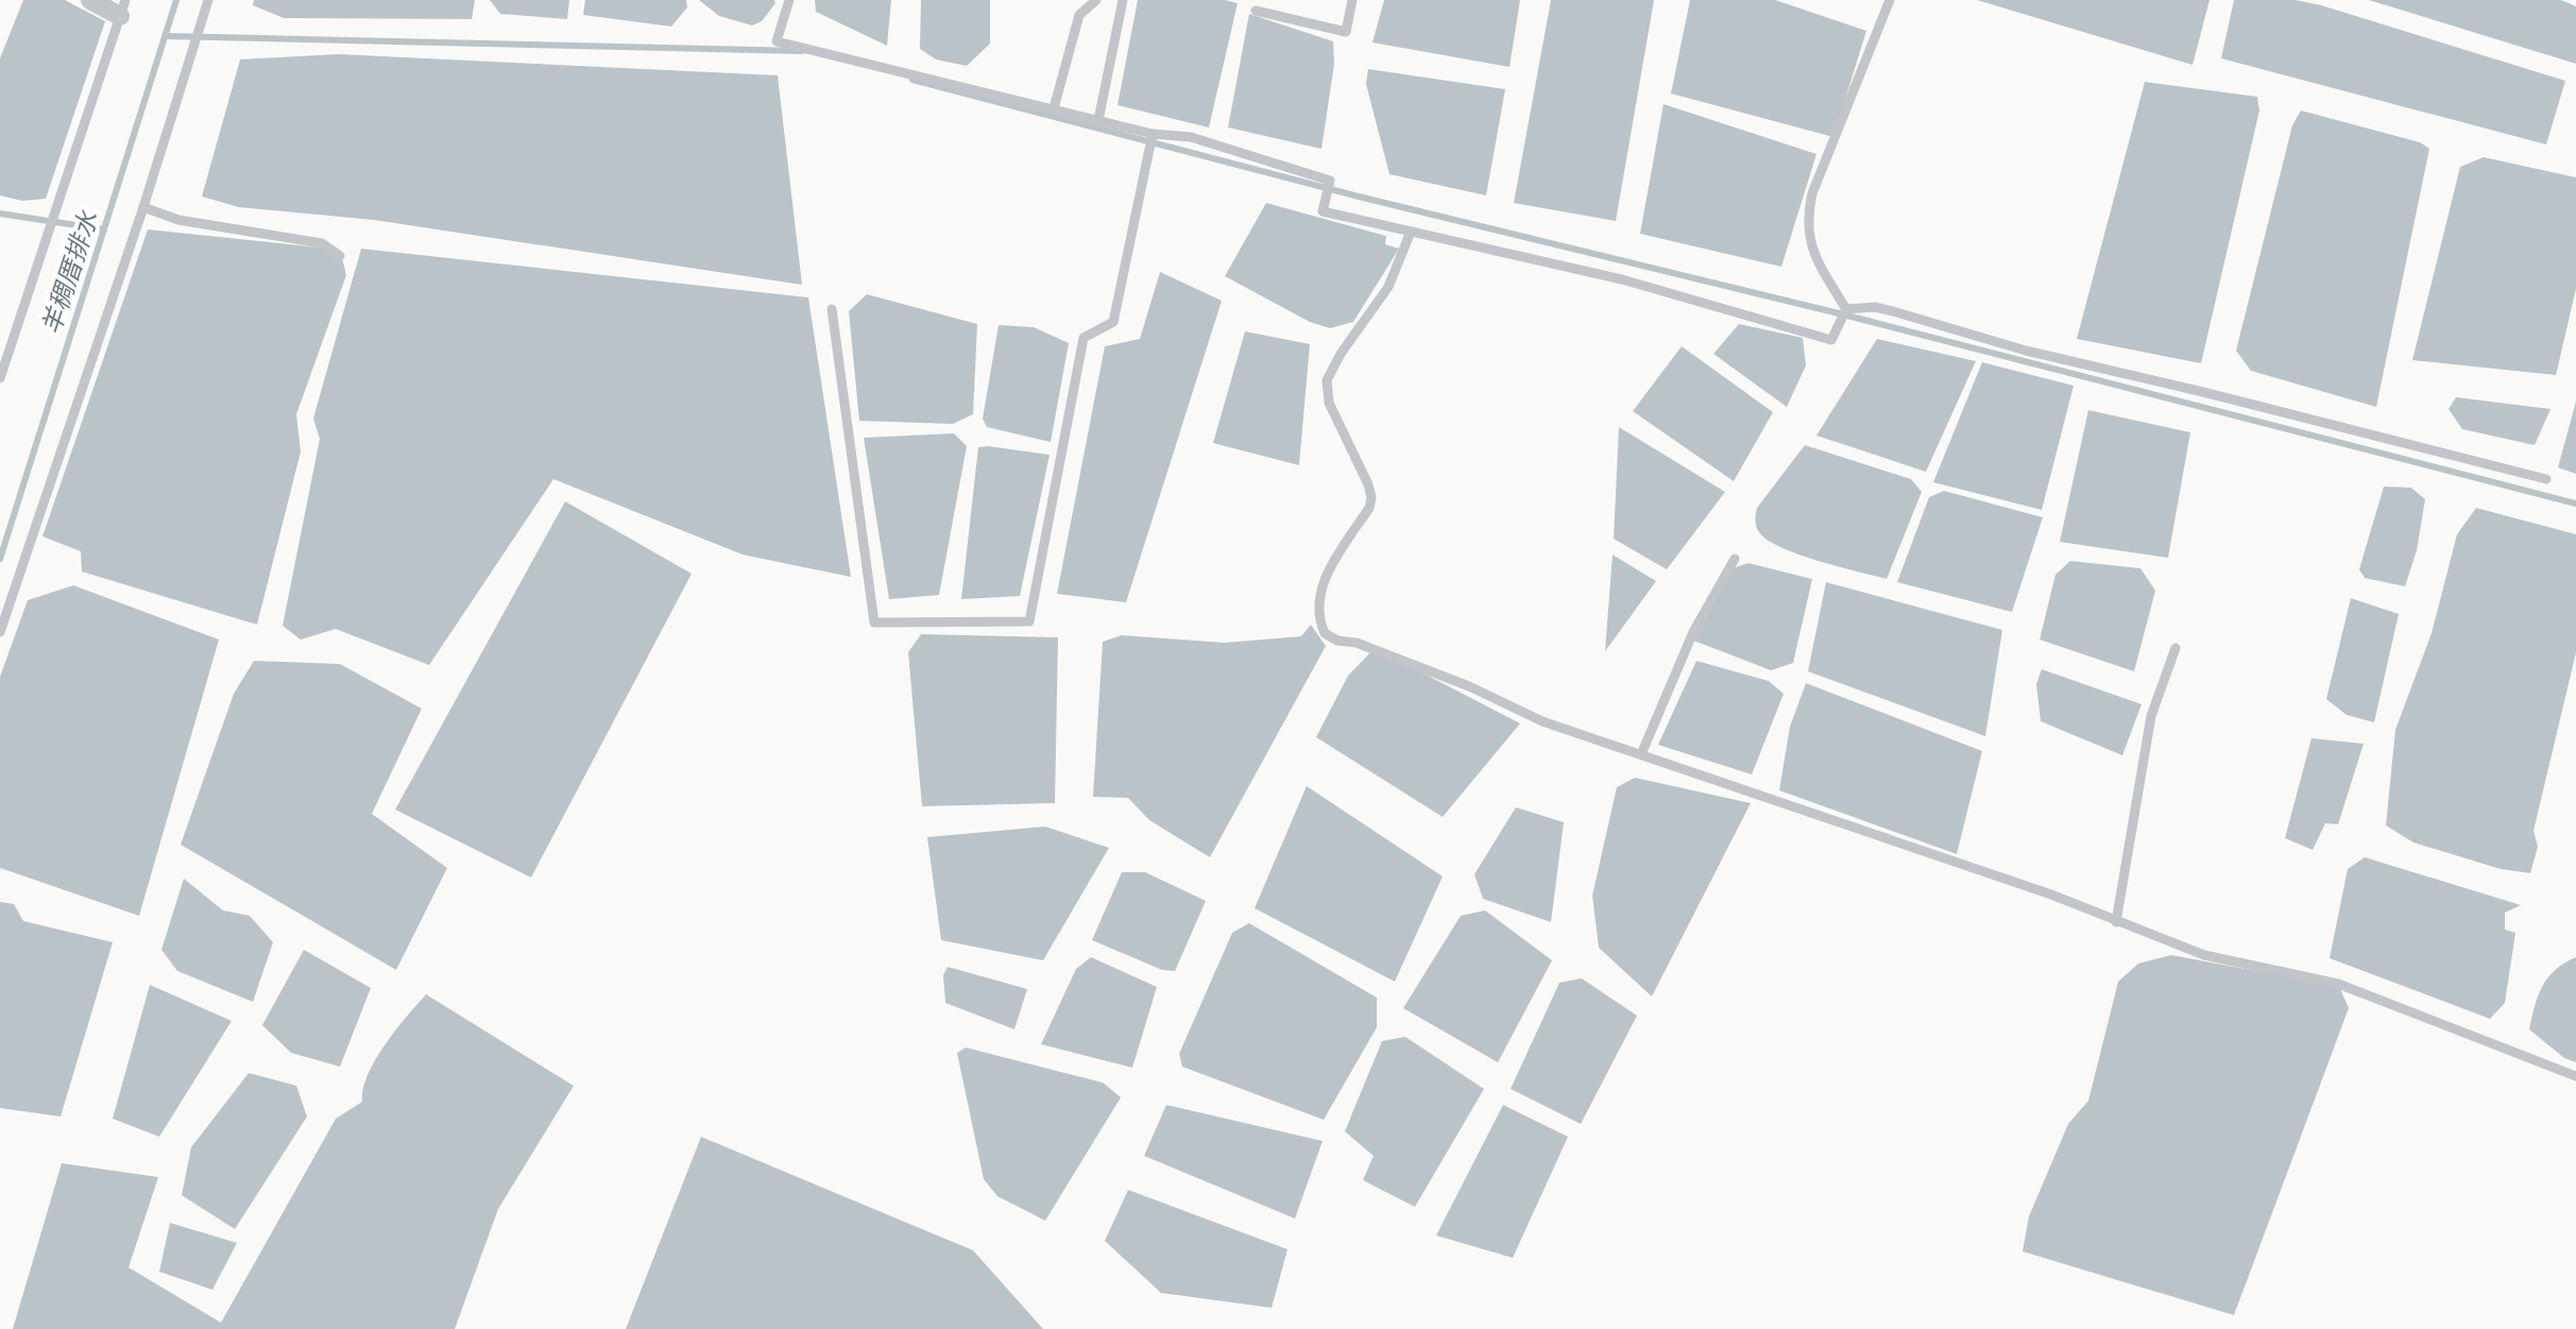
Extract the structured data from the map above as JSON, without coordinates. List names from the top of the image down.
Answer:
{
  "water": ["羊稠厝排水"]
}
